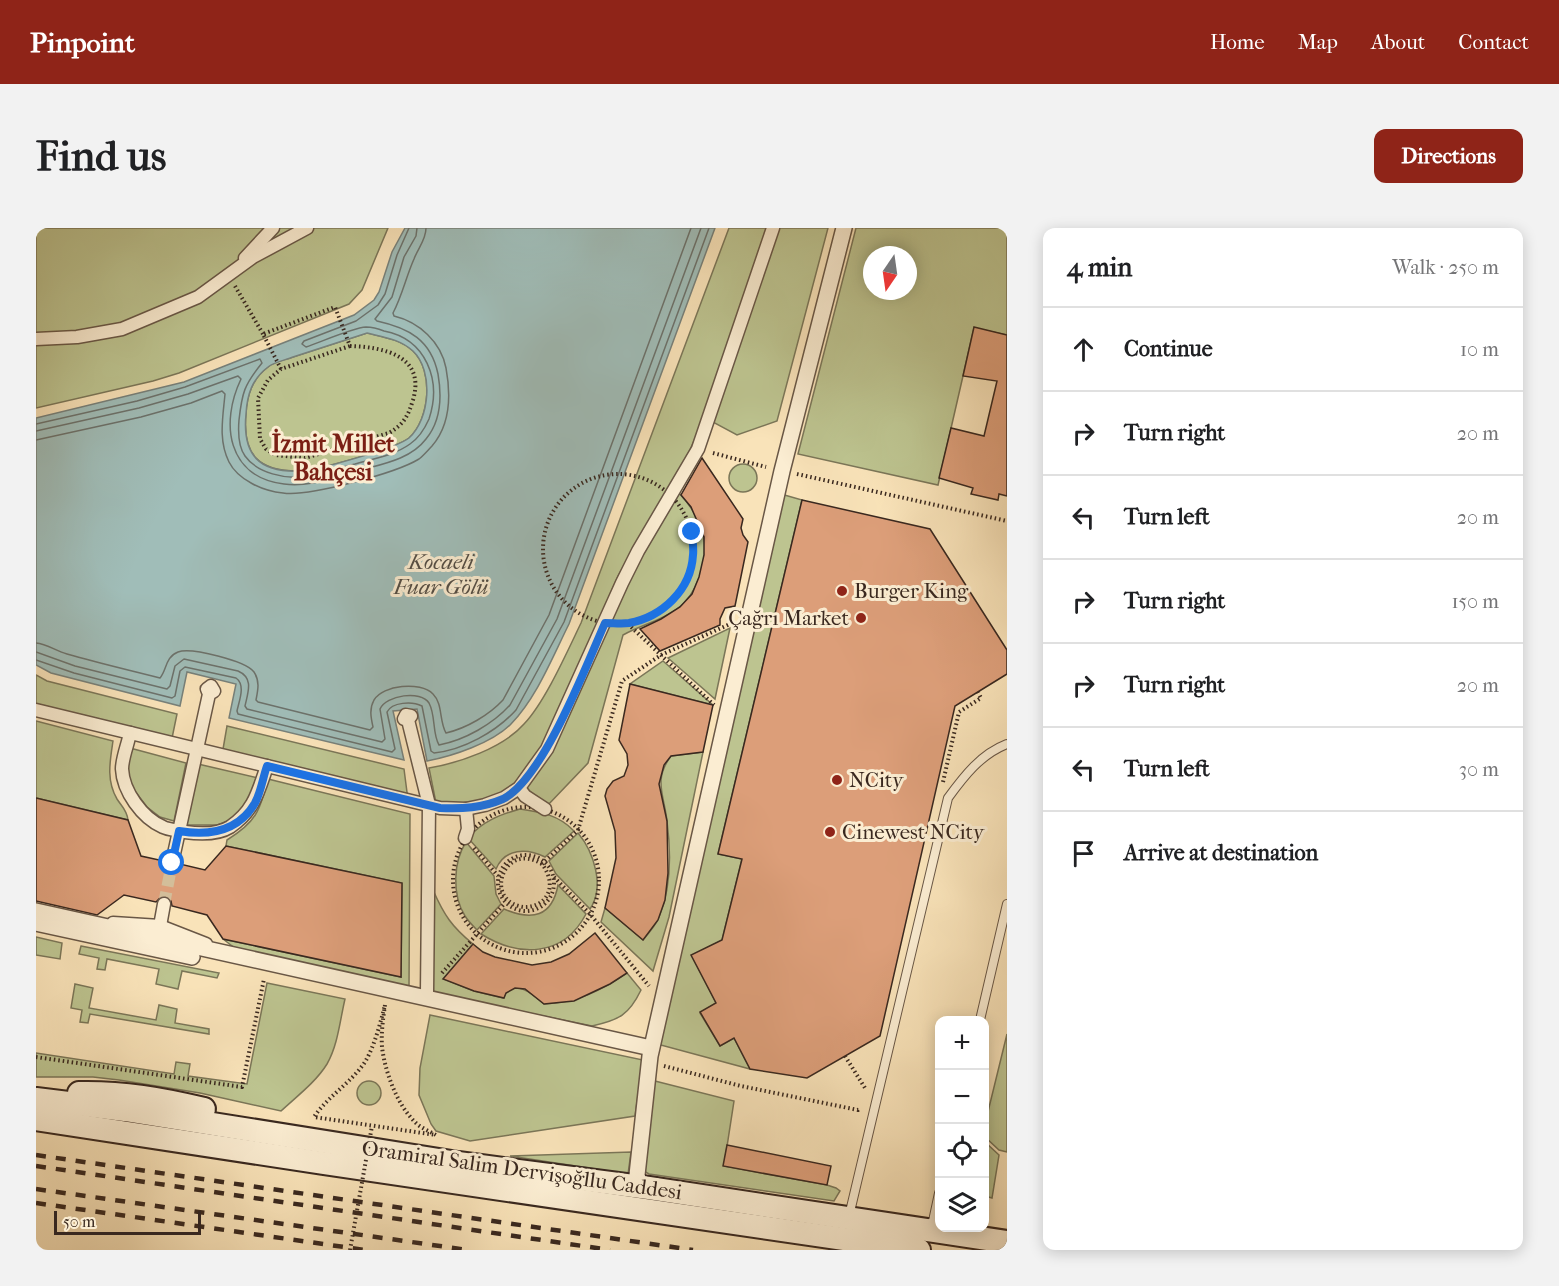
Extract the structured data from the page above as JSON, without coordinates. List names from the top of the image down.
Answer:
{
  "streets": {
    "main road": ["Oramiral Salim Dervişoğllu Caddesi"]
  },
  "districts": ["İzmit Millet Bahçesi"],
  "water": ["Kocaeli Fuar Gölü"],
  "places": [
    "Burger King",
    "Çağrı Market",
    "NCity",
    "Cinewest NCity"
  ],
  "scale_bar": "50 m",
  "north": "bottom",
  "page": {
    "header": "Pinpoint",
    "nav": [
      "Home",
      "Map",
      "About",
      "Contact"
    ],
    "buttons": "Directions",
    "title": "Find us",
    "heading": ["4 min", "Walk · 250 m"],
    "list": [
      ["Continue", "10 m"],
      ["Turn right", "20 m"],
      ["Turn left", "20 m"],
      ["Turn right", "150 m"],
      ["Turn right", "20 m"],
      ["Turn left", "30 m"],
      "Arrive at destination"
    ],
    "map_buttons": ["+", "−"],
    "scale": "50 m"
  }
}
